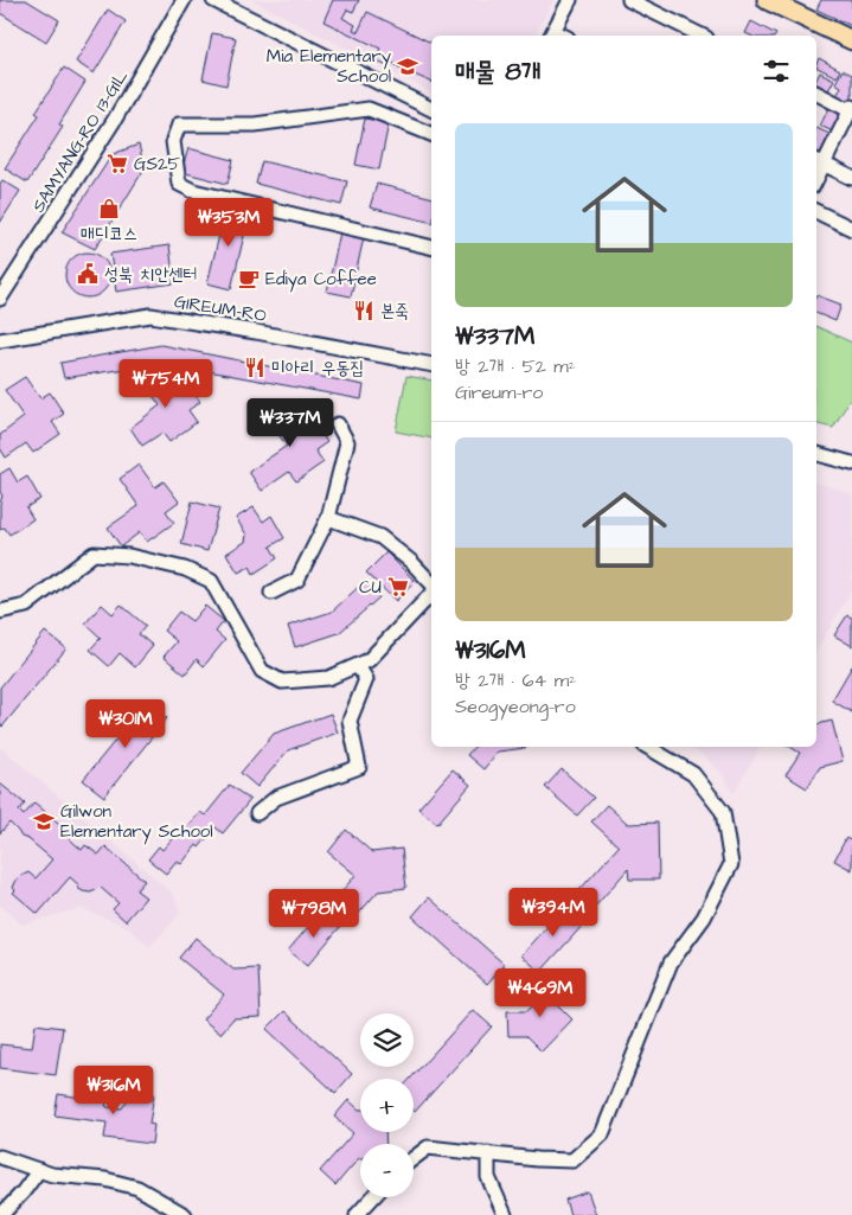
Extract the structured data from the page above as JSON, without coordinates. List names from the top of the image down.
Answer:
{
  "streets": {
    "street": ["SAMYANG-RO 13-GIL", "GIREUM-RO"]
  },
  "places": {
    "school or university": ["Mia Elementary School", "Gilwon Elementary School"],
    "supermarket": ["GS25", "CU"],
    "shop": ["매디코스"],
    "public building": ["성북 치안센터"],
    "cafe": ["Ediya Coffee"],
    "restaurant": ["본죽", "미아리 우동집"]
  },
  "page": {
    "heading": "매물 8개",
    "list": [
      {
        "name": "₩337M",
        "note": "방 2개 · 52 m² · Gireum-ro"
      },
      {
        "name": "₩316M",
        "note": "방 2개 · 64 m² · Seogyeong-ro"
      }
    ],
    "price": [
      "₩353M",
      "₩754M",
      "₩337M",
      "₩301M",
      "₩394M",
      "₩798M",
      "₩469M",
      "₩316M"
    ],
    "map_buttons": ["+", "−"]
  }
}
